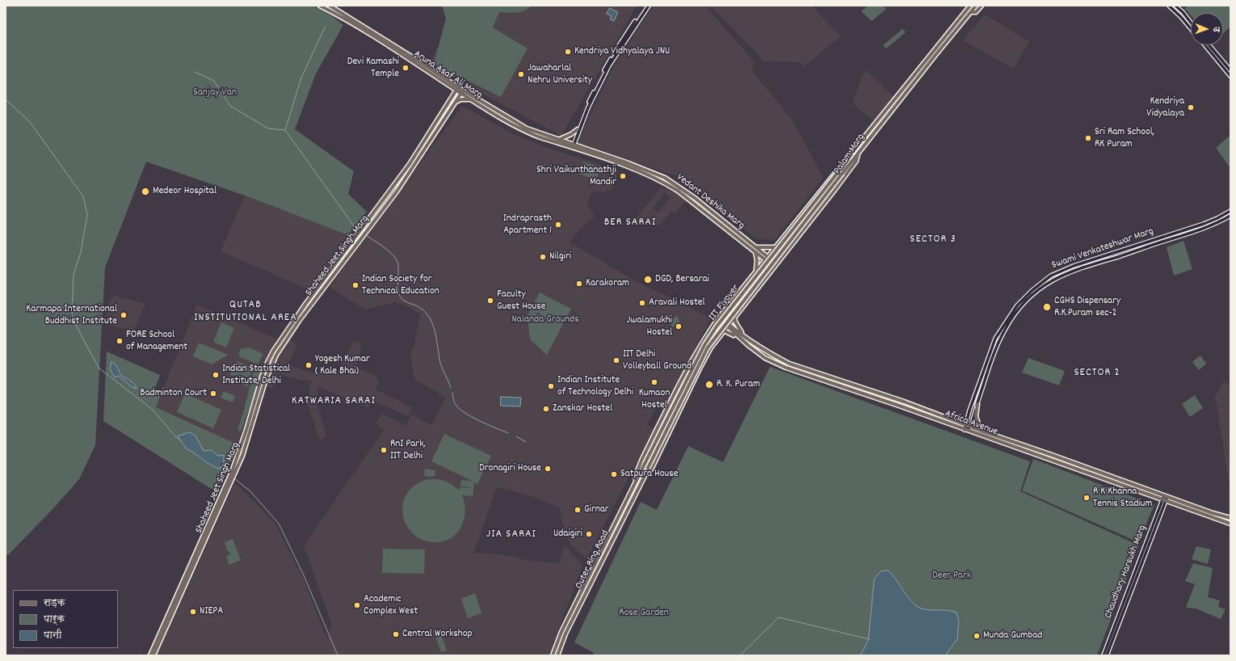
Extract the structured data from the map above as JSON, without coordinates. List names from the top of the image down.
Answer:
{
  "streets": {
    "main road": [
      "Aruna Asaf Ali Marg",
      "Palam Marg",
      "Vedant Deshika Marg",
      "Shaheed Jeet Singh Marg",
      "IIT Flyover",
      "Africa Avenue",
      "Outer Ring Road"
    ],
    "street": ["Swami Venkateshwar Marg", "Chaudhary Harsukh Marg"]
  },
  "crossings": [
    ["Aruna Asaf Ali Marg", "Vedant Deshika Marg"],
    ["Aruna Asaf Ali Marg", "Shaheed Jeet Singh Marg"],
    ["Palam Marg", "Vedant Deshika Marg"],
    ["Palam Marg", "IIT Flyover"],
    ["Palam Marg", "Africa Avenue"],
    ["Palam Marg", "Outer Ring Road"],
    ["Swami Venkateshwar Marg", "Africa Avenue"],
    ["IIT Flyover", "Outer Ring Road"],
    ["Africa Avenue", "Chaudhary Harsukh Marg"]
  ],
  "districts": [
    "BER SARAI",
    "SECTOR 3",
    "QUTAB INSTITUTIONAL AREA",
    "SECTOR 2",
    "KATWARIA SARAI",
    "JIA SARAI"
  ],
  "parks": [
    "Sanjay Van",
    "Nalanda Grounds",
    "Deer Park",
    "Rose Garden"
  ],
  "places": [
    "Kendriya Vidhyalaya JNU",
    "Devi Kamashi Temple",
    "Jawaharlal Nehru University",
    "Kendriya Vidyalaya",
    "Sri Ram School, RK Puram",
    "Shri Vaikunthanathji Mandir",
    "Medeor Hospital",
    "Indraprasth Apartment 1",
    "Nilgiri",
    "DGD, Bersarai",
    "Karakoram",
    "Indian Society for Technical Education",
    "Faculty Guest House",
    "Aravali Hostel",
    "CGHS Dispensary R.K.Puram sec-2",
    "Karmapa International Buddhist Institute",
    "Jwalamukhi Hostel",
    "FORE School of Management",
    "IIT Delhi Volleyball Ground",
    "Yogesh Kumar ( Kale Bhai)",
    "Indian Statistical Institute, Delhi",
    "Kumaon Hostel",
    "R. K. Puram",
    "Indian Institute of Technology Delhi",
    "Badminton Court",
    "Zanskar Hostel",
    "RnI Park, IIT Delhi",
    "Dronagiri House",
    "Satpura House",
    "R K Khanna Tennis Stadium",
    "Girnar",
    "Udaigiri",
    "Academic Complex West",
    "NIEPA",
    "Central Workshop",
    "Munda Gumbad"
  ],
  "legend": ["सड़क", "पार्क", "पानी"],
  "north": "right"
}
